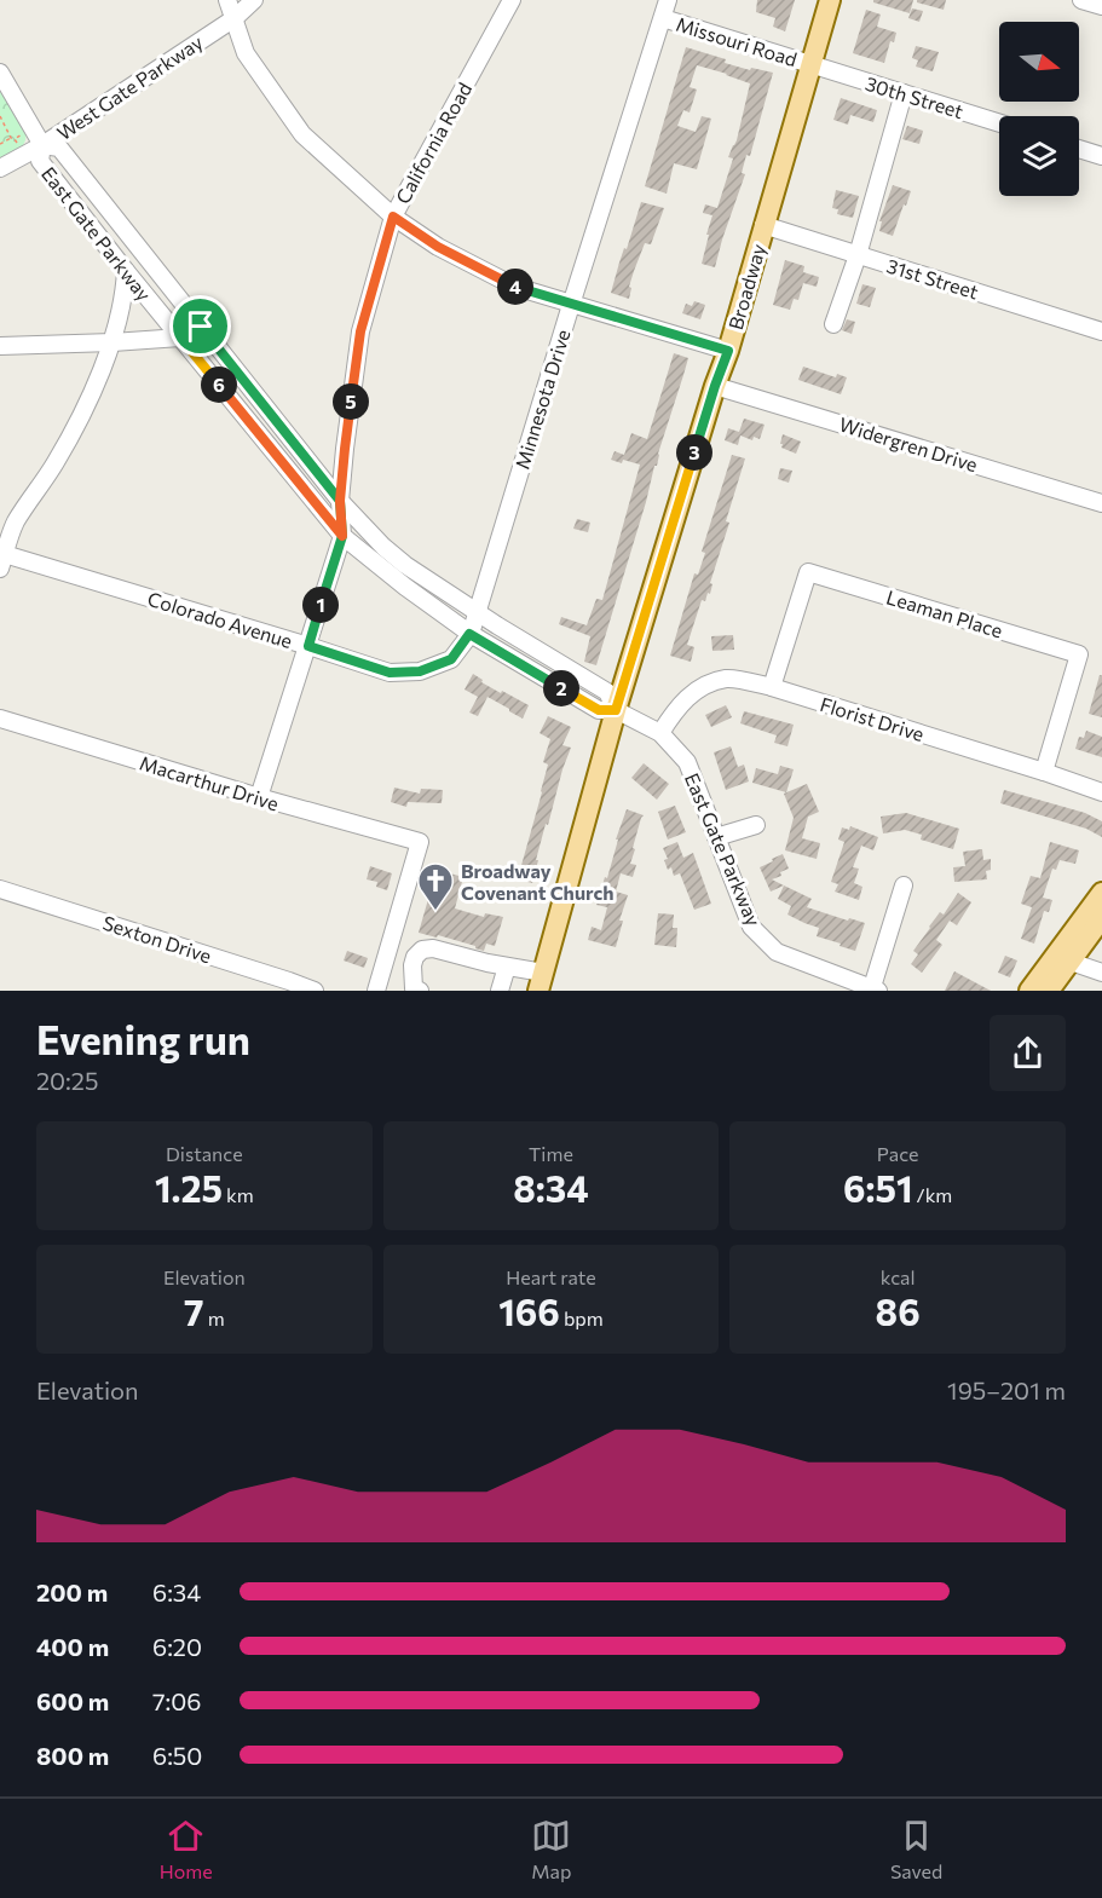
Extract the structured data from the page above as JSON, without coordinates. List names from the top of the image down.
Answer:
{
  "streets": {
    "main road": ["Broadway"],
    "street": [
      "Missouri Road",
      "West Gate Parkway",
      "30th Street",
      "California Road",
      "East Gate Parkway",
      "31st Street",
      "Minnesota Drive",
      "Widergren Drive",
      "Leaman Place",
      "Colorado Avenue",
      "Florist Drive",
      "Macarthur Drive",
      "Sexton Drive"
    ]
  },
  "crossings": [
    ["Missouri Road", "30th Street"],
    ["Missouri Road", "Broadway"],
    ["Missouri Road", "Minnesota Drive"],
    ["West Gate Parkway", "East Gate Parkway"],
    ["30th Street", "Broadway"],
    ["California Road", "East Gate Parkway"],
    ["California Road", "Colorado Avenue"],
    ["California Road", "Macarthur Drive"],
    ["East Gate Parkway", "Broadway"],
    ["East Gate Parkway", "Minnesota Drive"],
    ["East Gate Parkway", "Colorado Avenue"],
    ["East Gate Parkway", "Florist Drive"],
    ["31st Street", "Broadway"],
    ["Broadway", "Widergren Drive"],
    ["Minnesota Drive", "Colorado Avenue"],
    ["Leaman Place", "Florist Drive"]
  ],
  "places": {
    "church": ["Broadway Covenant Church"]
  },
  "north": "right",
  "page": {
    "pins": [
      "4",
      "6",
      "5",
      "3",
      "1",
      "2"
    ],
    "heading": ["Evening run", "20:25"],
    "stats": [
      ["Distance", "1.25 km"],
      ["Time", "8:34"],
      ["Pace", "6:51 /km"],
      ["Elevation", "7 m"],
      ["Heart rate", "166 bpm"],
      ["kcal", "86"]
    ],
    "chart": ["Elevation", "195–201 m"],
    "list": [
      {
        "name": "200 m",
        "note": "6:34"
      },
      {
        "name": "400 m",
        "note": "6:20"
      },
      {
        "name": "600 m",
        "note": "7:06"
      },
      {
        "name": "800 m",
        "note": "6:50"
      }
    ],
    "tabs": ["Home", "Map", "Saved"]
  }
}
